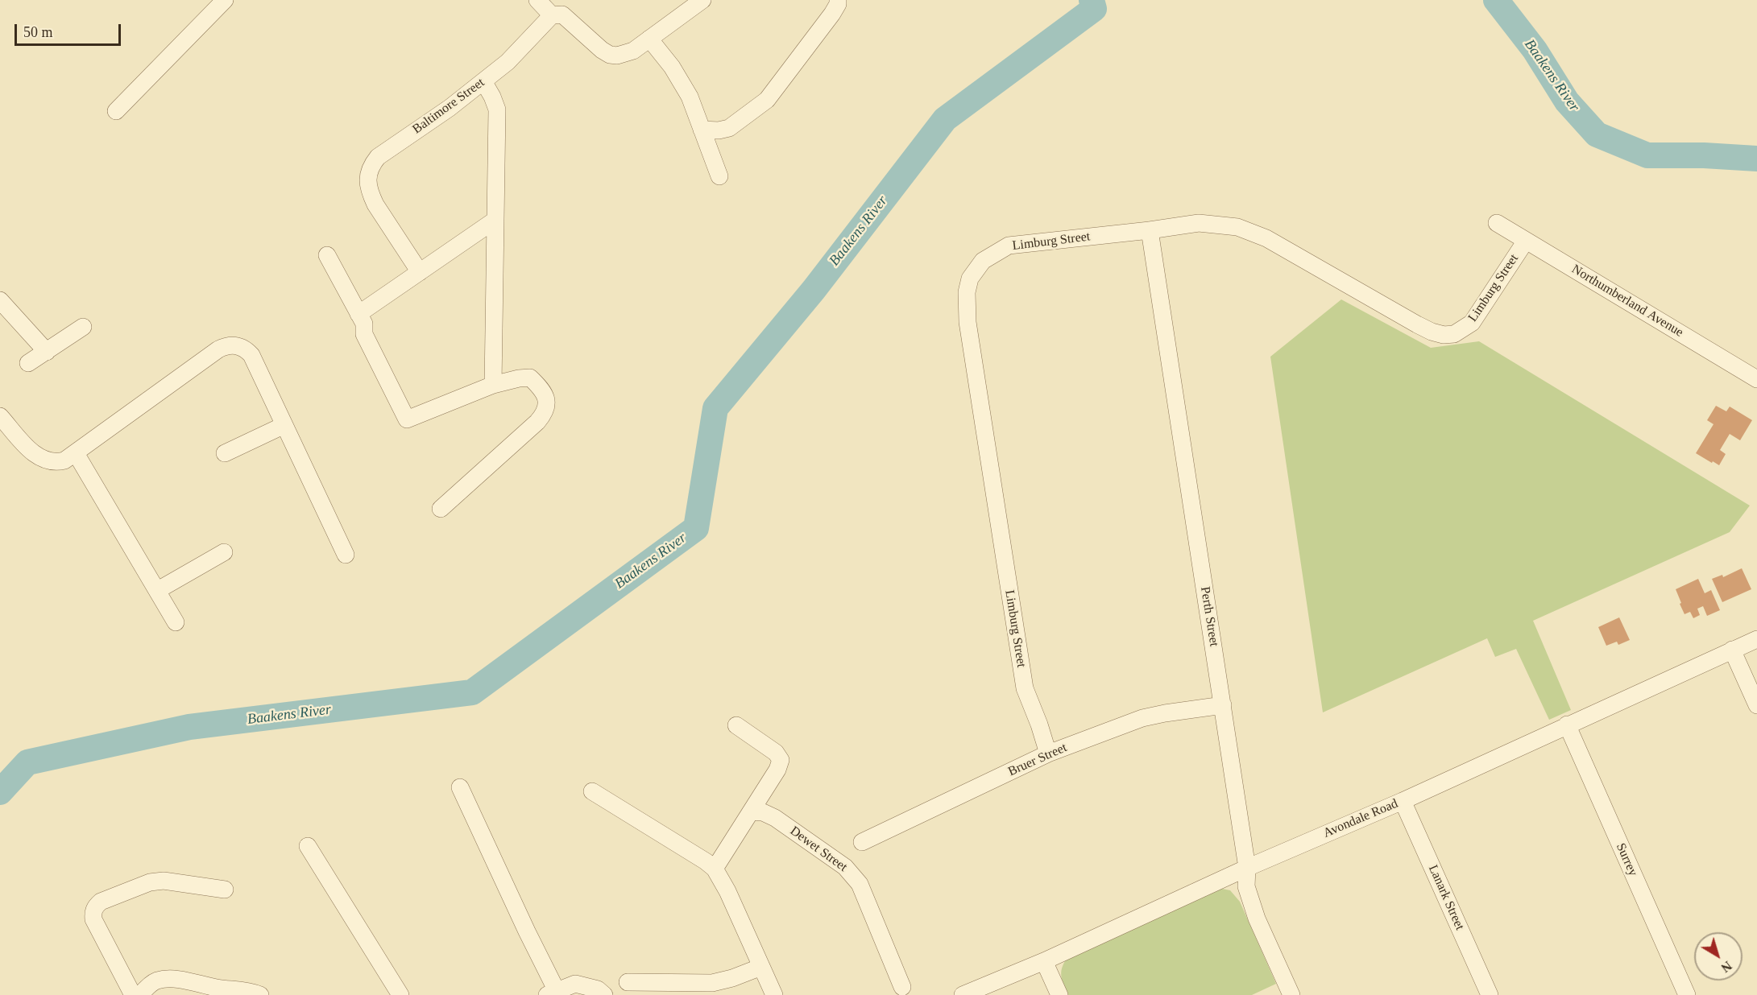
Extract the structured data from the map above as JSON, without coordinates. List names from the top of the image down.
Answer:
{
  "streets": {
    "street": [
      "Baltimore Street",
      "Limburg Street",
      "Northumberland Avenue",
      "Perth Street",
      "Bruer Street",
      "Avondale Road",
      "Dewet Street",
      "Surrey",
      "Lanark Street"
    ]
  },
  "crossings": [
    ["Limburg Street", "Northumberland Avenue"],
    ["Limburg Street", "Perth Street"],
    ["Limburg Street", "Bruer Street"],
    ["Perth Street", "Bruer Street"],
    ["Perth Street", "Avondale Road"],
    ["Avondale Road", "Surrey"],
    ["Avondale Road", "Lanark Street"]
  ],
  "water": ["Baakens River"],
  "scale_bar": "50 m",
  "north": "bottom right"
}
